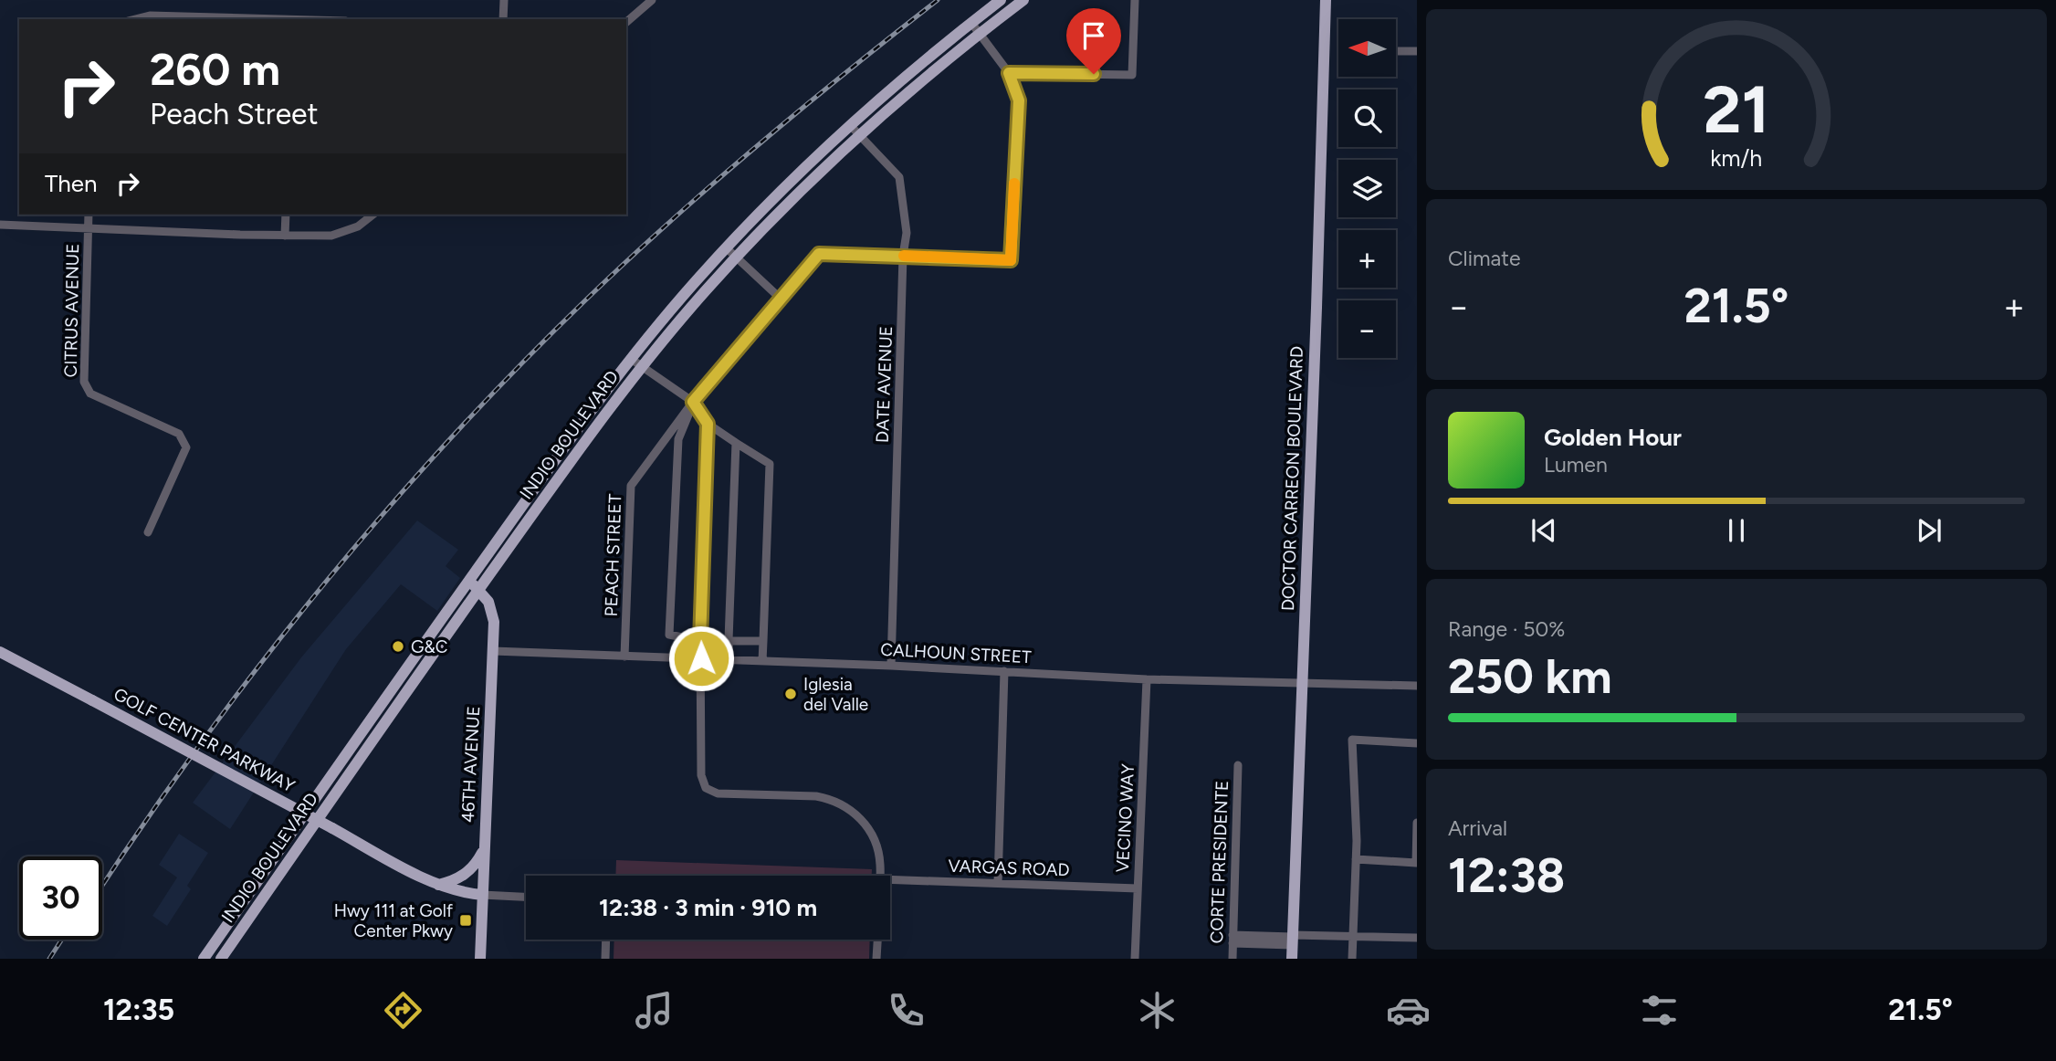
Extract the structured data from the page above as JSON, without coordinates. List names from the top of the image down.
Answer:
{
  "streets": {
    "main road": [
      "INDIO BOULEVARD",
      "DOCTOR CARREON BOULEVARD",
      "GOLF CENTER PARKWAY",
      "46TH AVENUE"
    ],
    "street": [
      "CITRUS AVENUE",
      "DATE AVENUE",
      "PEACH STREET",
      "CALHOUN STREET",
      "VECINO WAY",
      "CORTE PRESIDENTE",
      "VARGAS ROAD"
    ]
  },
  "crossings": [
    ["DATE AVENUE", "INDIO BOULEVARD"],
    ["DATE AVENUE", "PEACH STREET"],
    ["DATE AVENUE", "CALHOUN STREET"],
    ["INDIO BOULEVARD", "46TH AVENUE"],
    ["DOCTOR CARREON BOULEVARD", "CALHOUN STREET"],
    ["PEACH STREET", "CALHOUN STREET"],
    ["CALHOUN STREET", "46TH AVENUE"],
    ["CALHOUN STREET", "VECINO WAY"],
    ["GOLF CENTER PARKWAY", "46TH AVENUE"],
    ["VECINO WAY", "VARGAS ROAD"]
  ],
  "places": {
    "other": ["G&C", "Iglesia del Valle"],
    "transit": ["Hwy 111 at Golf Center Pkwy"]
  },
  "north": "left",
  "page": {
    "map_buttons": ["+", "−"],
    "turn": ["260 m", "Peach Street"],
    "then": "Then",
    "tile": [
      "Climate",
      ["Range · 50%", "250 km"],
      ["Arrival", "12:38"]
    ],
    "heat": ["−", "21.5°", "+"],
    "song": ["Golden Hour", "Lumen"],
    "limit": "30",
    "trip": "12:38 · 3 min · 910 m",
    "tabs": ["12:35", "21.5°"],
    "gauge": ["21", "km/h"]
  }
}
